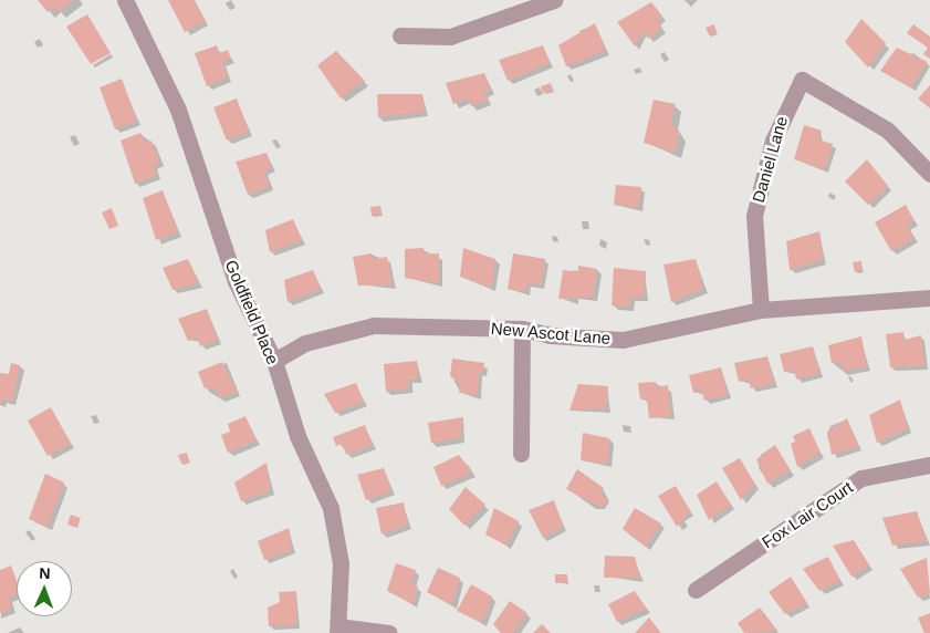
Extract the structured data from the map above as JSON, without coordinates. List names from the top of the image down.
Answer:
{
  "streets": {
    "street": [
      "Daniel Lane",
      "Goldfield Place",
      "New Ascot Lane",
      "Fox Lair Court"
    ]
  },
  "crossings": [
    ["Daniel Lane", "New Ascot Lane"],
    ["Goldfield Place", "New Ascot Lane"]
  ],
  "north": "top"
}
